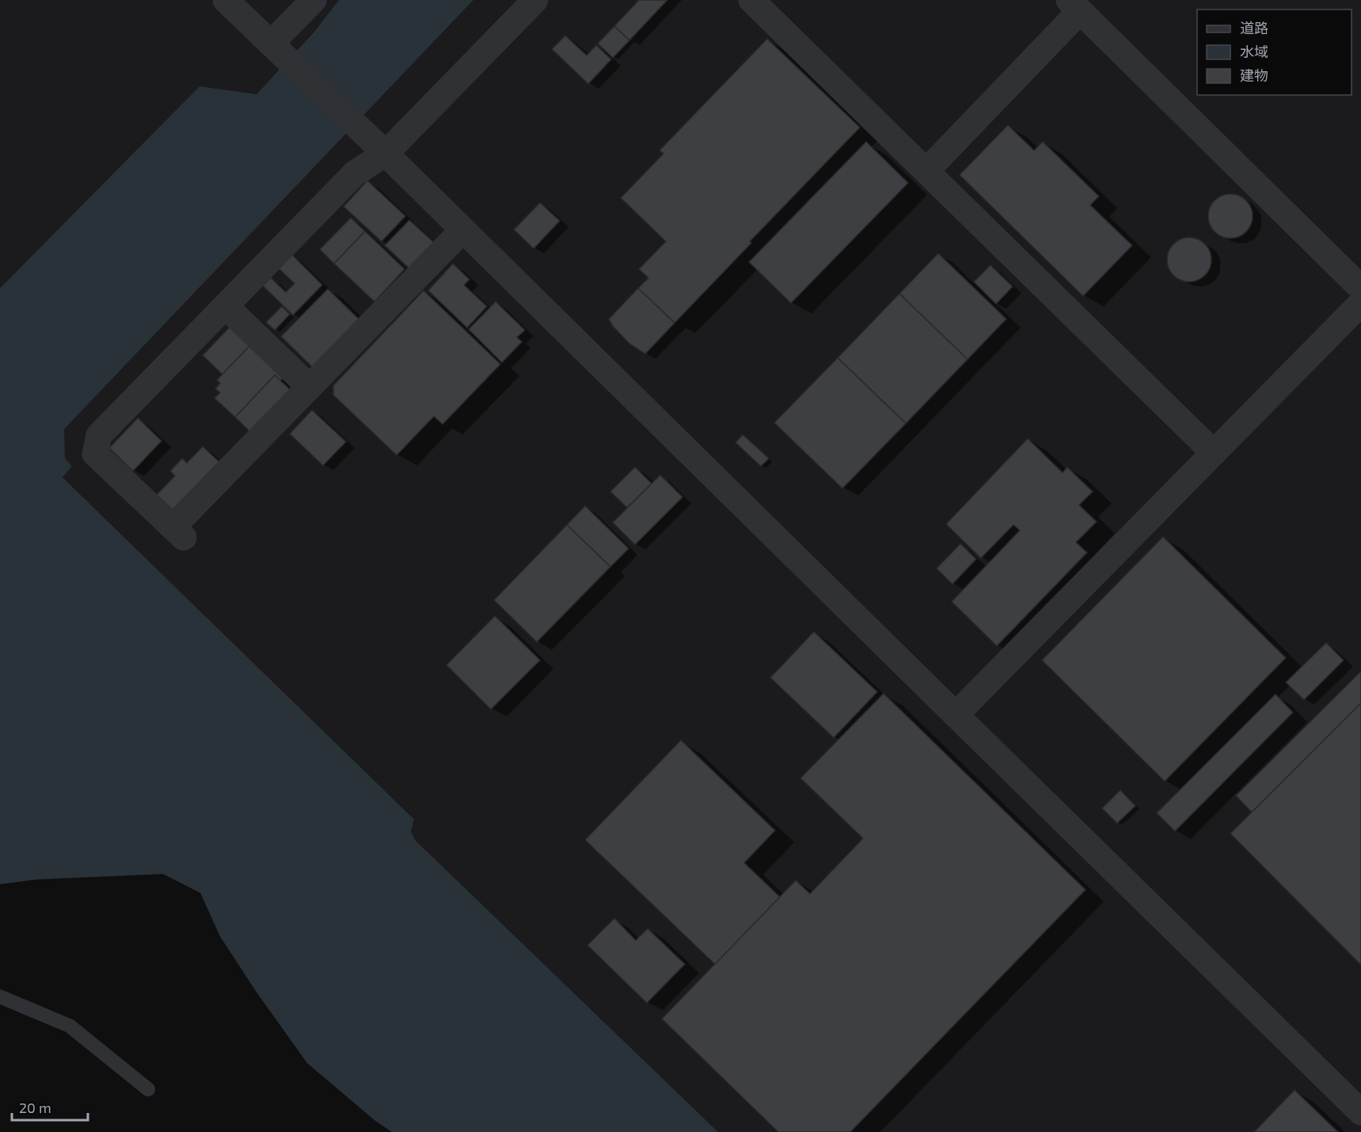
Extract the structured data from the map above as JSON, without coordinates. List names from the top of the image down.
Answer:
{
  "legend": ["道路", "水域", "建物"],
  "scale_bar": "20 m"
}
